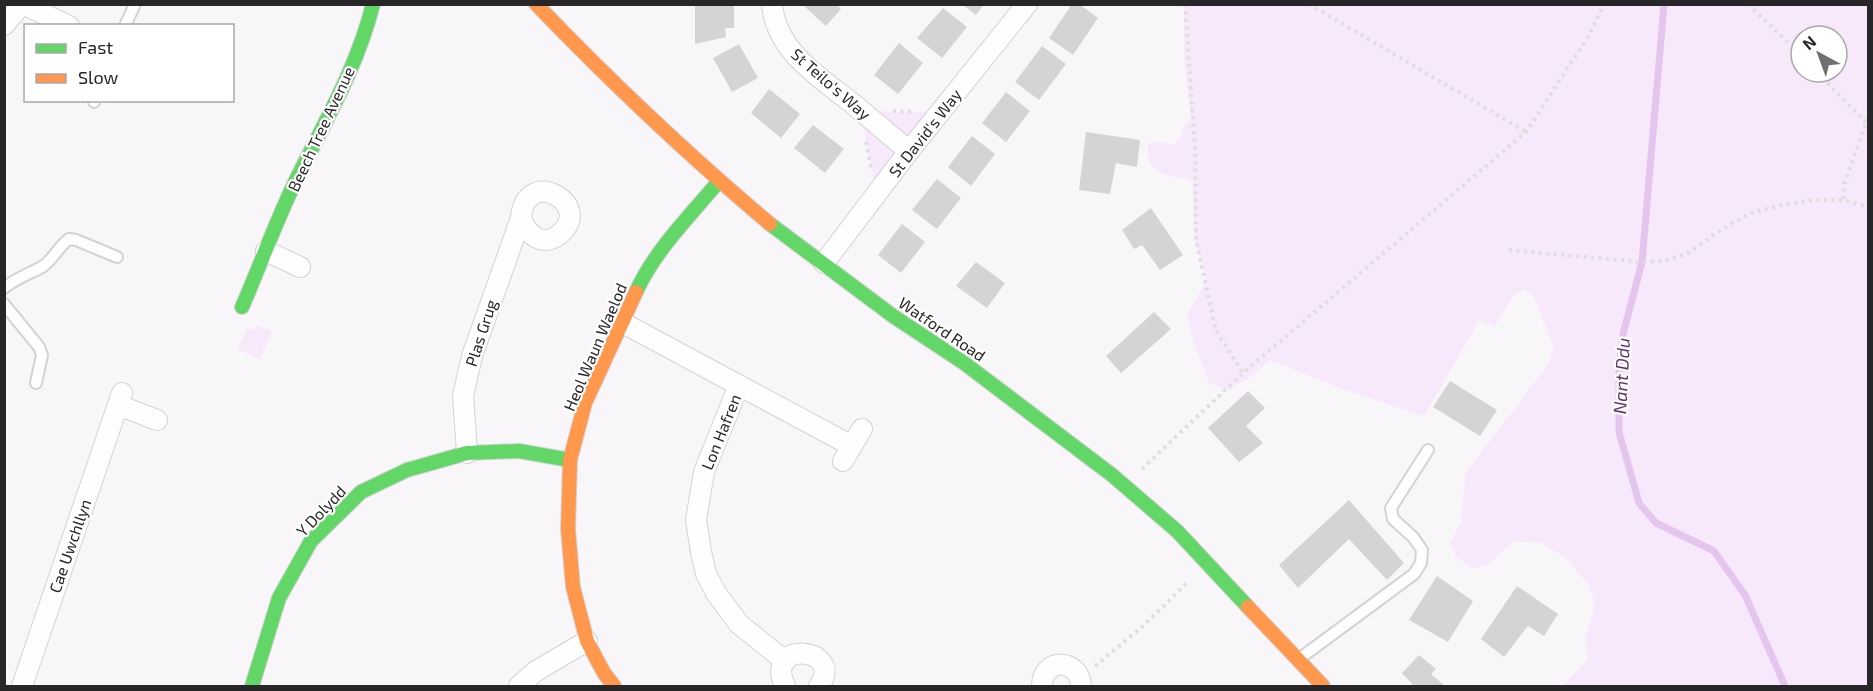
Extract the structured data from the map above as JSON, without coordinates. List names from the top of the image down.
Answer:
{
  "streets": {
    "street": [
      "St Teilo's Way",
      "Beech Tree Avenue",
      "St David's Way",
      "Watford Road",
      "Plas Grug",
      "Heol Waun Waelod",
      "Lon Hafren",
      "Y Dolydd",
      "Cae Uwchllyn"
    ]
  },
  "crossings": [
    ["St Teilo's Way", "St David's Way"],
    ["St David's Way", "Watford Road"],
    ["Watford Road", "Heol Waun Waelod"],
    ["Plas Grug", "Y Dolydd"],
    ["Heol Waun Waelod", "Y Dolydd"]
  ],
  "water": ["Nant Ddu"],
  "legend": ["Fast", "Slow"],
  "north": "top left"
}
